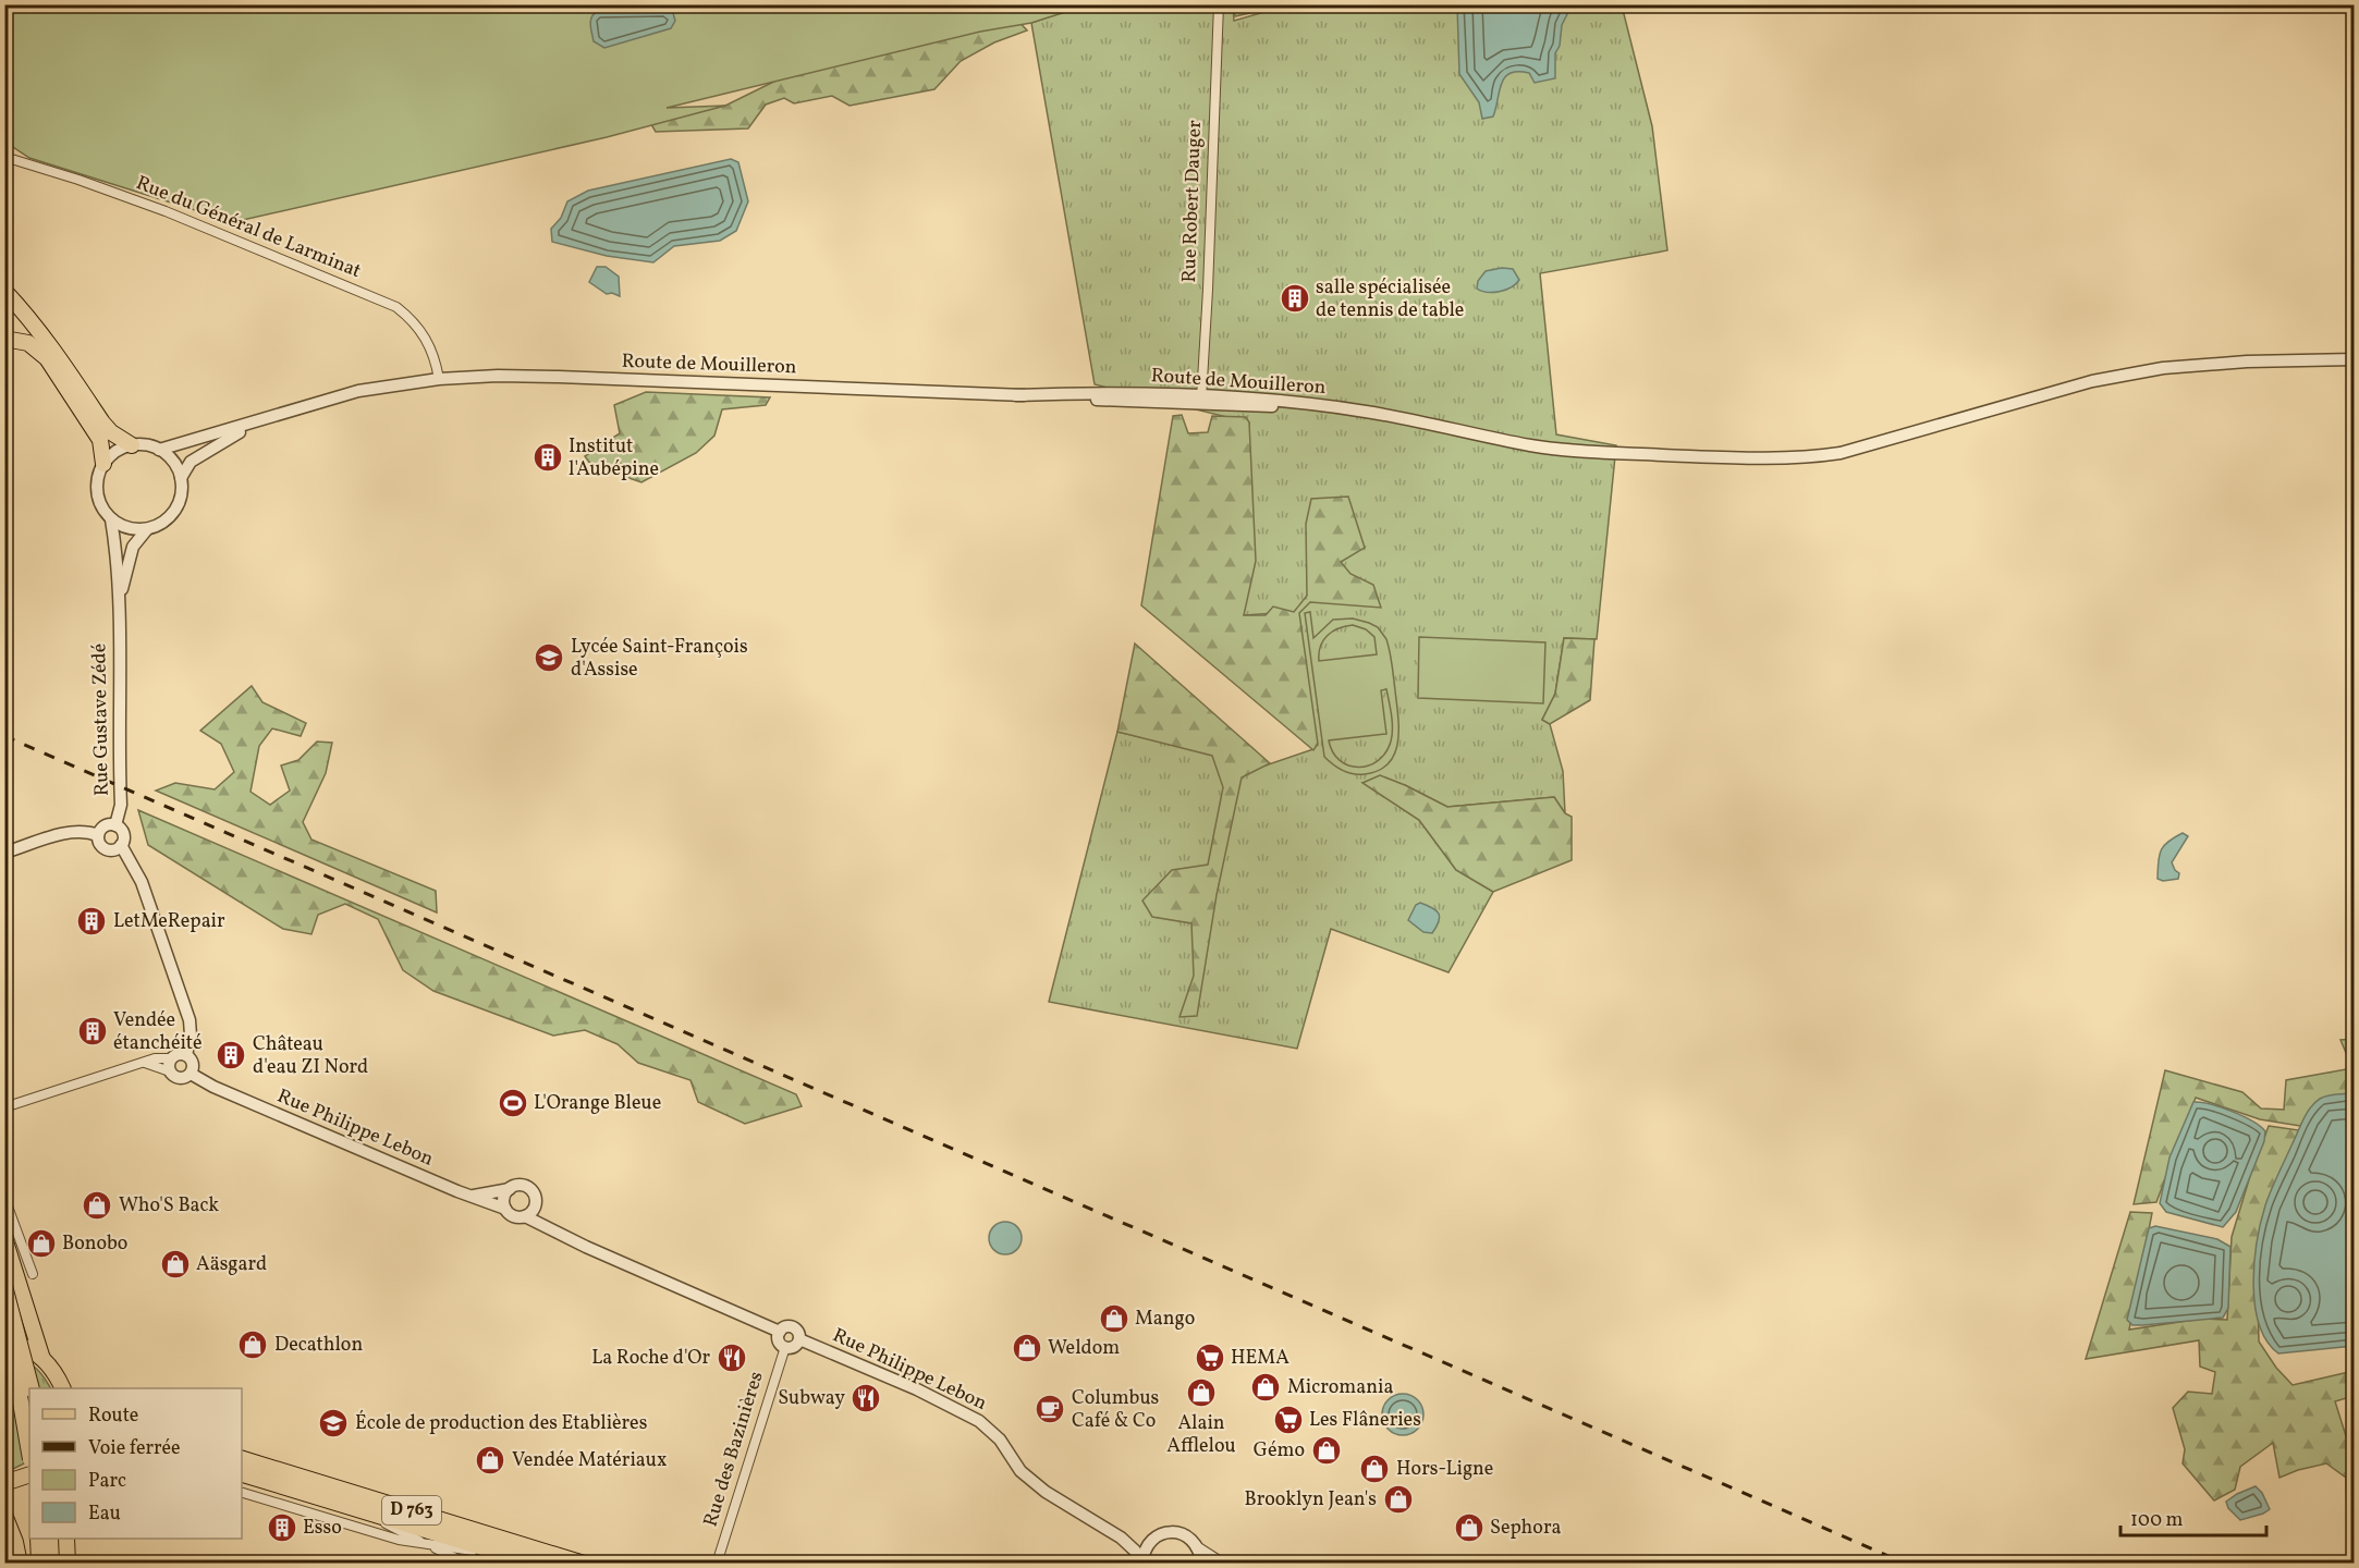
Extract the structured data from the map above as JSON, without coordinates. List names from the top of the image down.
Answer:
{
  "streets": {
    "main road": ["D 763"],
    "street": [
      "Rue Robert Dauger",
      "Rue du Général de Larminat",
      "Route de Mouilleron",
      "Rue Gustave Zédé",
      "Rue Philippe Lebon",
      "Rue des Bazinières"
    ]
  },
  "crossings": [
    ["Rue Robert Dauger", "Route de Mouilleron"],
    ["Rue du Général de Larminat", "Route de Mouilleron"],
    ["Rue Philippe Lebon", "Rue des Bazinières"]
  ],
  "places": {
    "building": [
      "salle spécialisée de tennis de table",
      "Institut l'Aubépine",
      "LetMeRepair",
      "Vendée étanchéité",
      "Château d'eau ZI Nord",
      "Esso"
    ],
    "school or university": ["Lycée Saint-François d'Assise", "École de production des Etablières"],
    "sports": ["L'Orange Bleue"],
    "shop": [
      "Who'S Back",
      "Bonobo",
      "Aäsgard",
      "Mango",
      "Decathlon",
      "Weldom",
      "Micromania",
      "Alain Afflelou",
      "Gémo",
      "Vendée Matériaux",
      "Hors-Ligne",
      "Brooklyn Jean's",
      "Sephora"
    ],
    "restaurant": ["La Roche d'Or", "Subway"],
    "supermarket": ["HEMA", "Les Flâneries"],
    "cafe": ["Columbus Café & Co"]
  },
  "legend": [
    "Route",
    "Voie ferrée",
    "Parc",
    "Eau"
  ],
  "scale_bar": "100 m"
}
